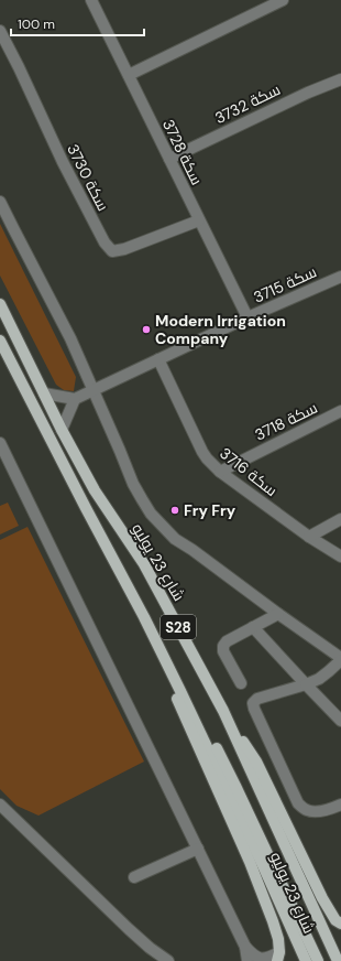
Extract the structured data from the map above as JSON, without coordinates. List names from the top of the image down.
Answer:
{
  "streets": {
    "main road": ["شارع 23 يوليو", "S28"],
    "street": [
      "سكة 3732",
      "سكة 3728",
      "سكة 3730",
      "سكة 3715",
      "سكة 3718",
      "سكة 3716"
    ]
  },
  "crossings": [
    ["سكة 3732", "سكة 3728"],
    ["سكة 3728", "سكة 3730"],
    ["سكة 3728", "سكة 3715"],
    ["سكة 3715", "سكة 3716"],
    ["سكة 3718", "سكة 3716"]
  ],
  "places": ["Modern Irrigation Company", "Fry Fry"],
  "scale_bar": "100 m"
}
